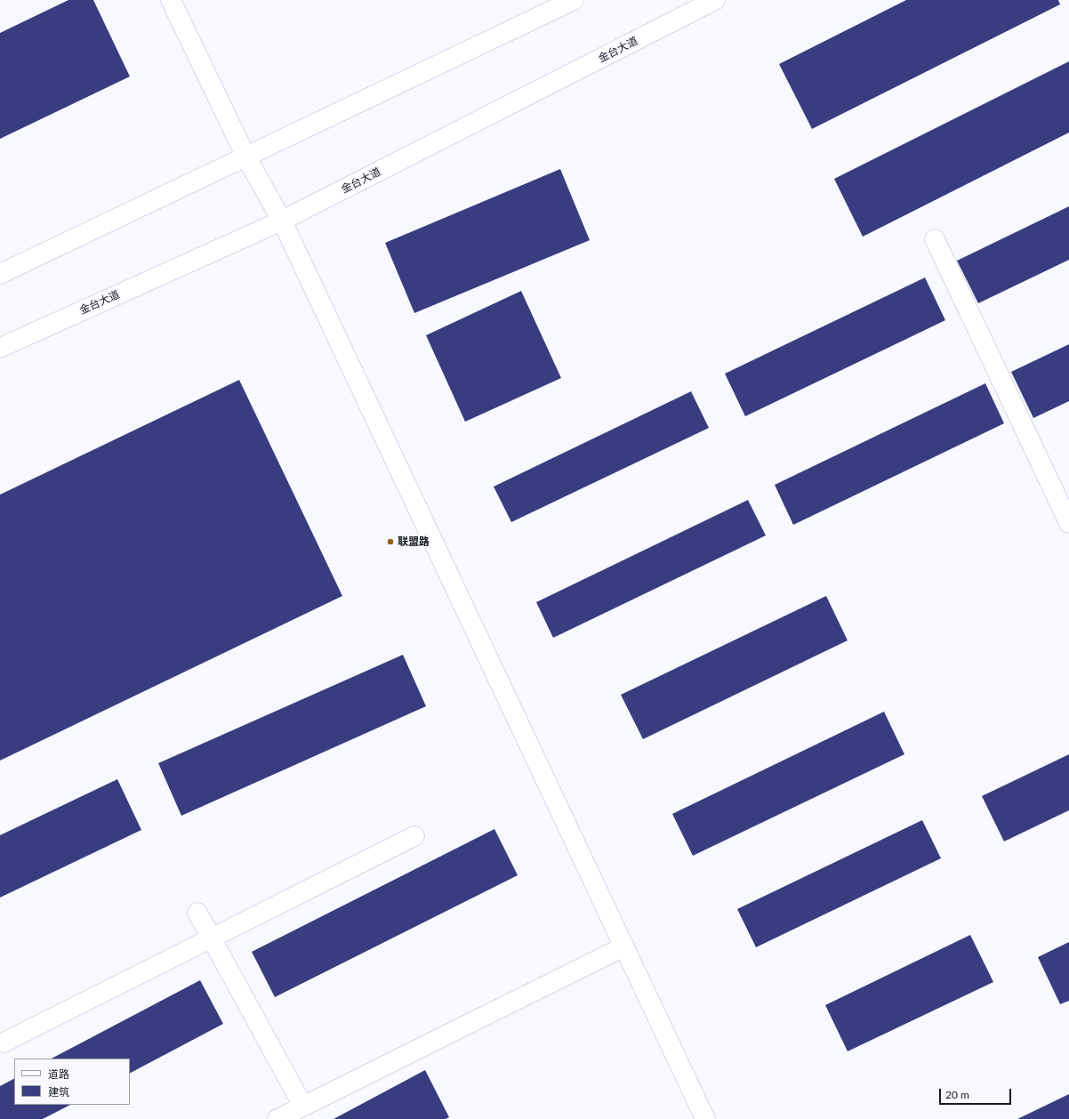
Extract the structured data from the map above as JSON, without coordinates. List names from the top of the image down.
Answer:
{
  "streets": {
    "main road": ["金台大道"]
  },
  "places": ["联盟路"],
  "legend": ["道路", "建筑"],
  "scale_bar": "20 m"
}
